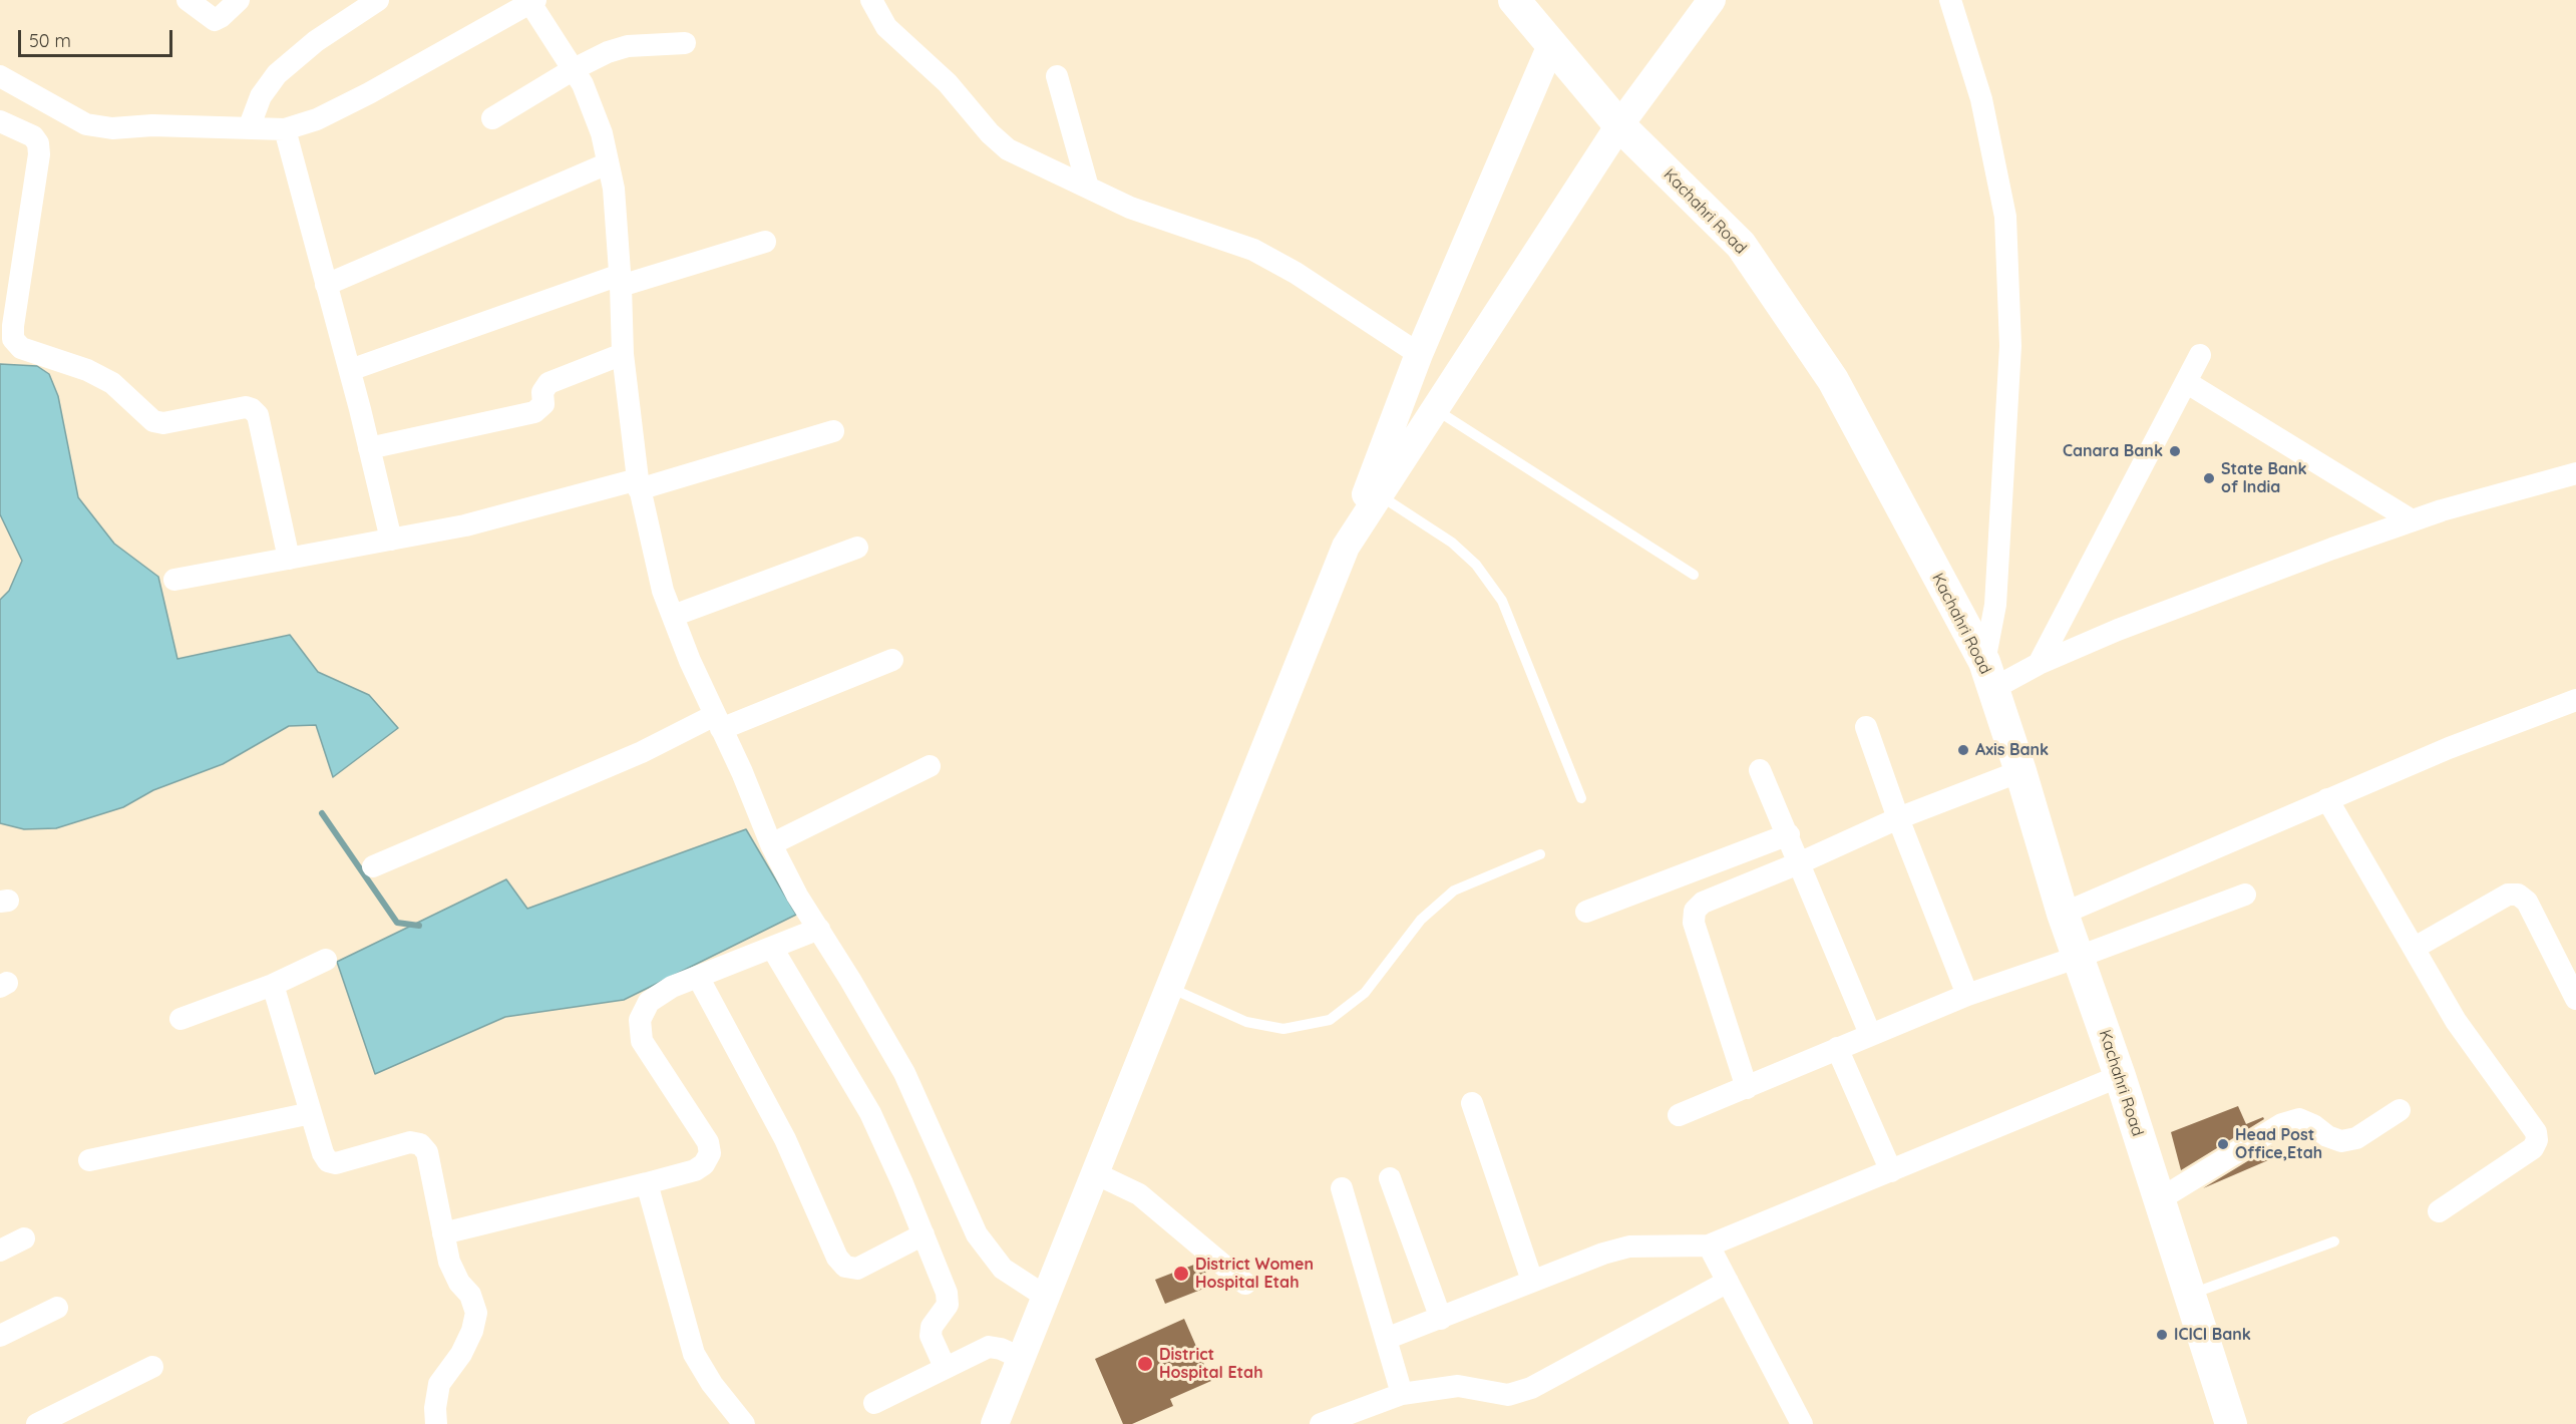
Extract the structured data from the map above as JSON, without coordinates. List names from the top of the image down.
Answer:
{
  "streets": {
    "main road": ["Kachahri Road"]
  },
  "places": [
    "Canara Bank",
    "State Bank of India",
    "Axis Bank",
    "Head Post Office,Etah",
    "District Women Hospital Etah",
    "ICICI Bank",
    "District Hospital Etah"
  ],
  "scale_bar": "50 m"
}
